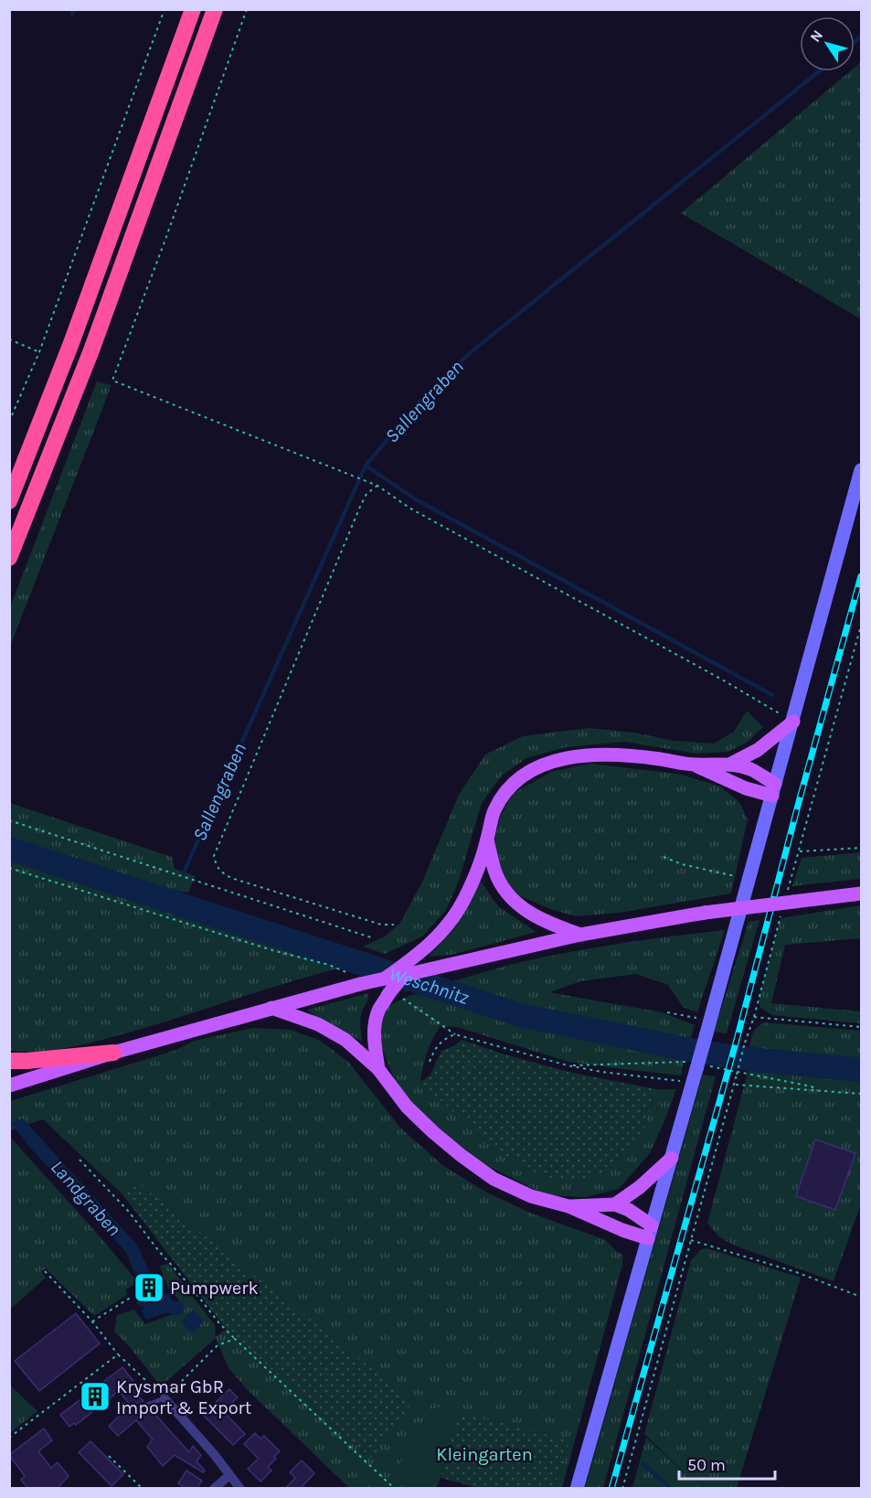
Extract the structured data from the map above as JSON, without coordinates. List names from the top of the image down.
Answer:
{
  "water": ["Sallengraben", "Weschnitz", "Landgraben"],
  "parks": ["Kleingarten"],
  "places": {
    "building": ["Pumpwerk", "Krysmar GbR Import & Export"]
  },
  "scale_bar": "50 m",
  "north": "top left"
}
